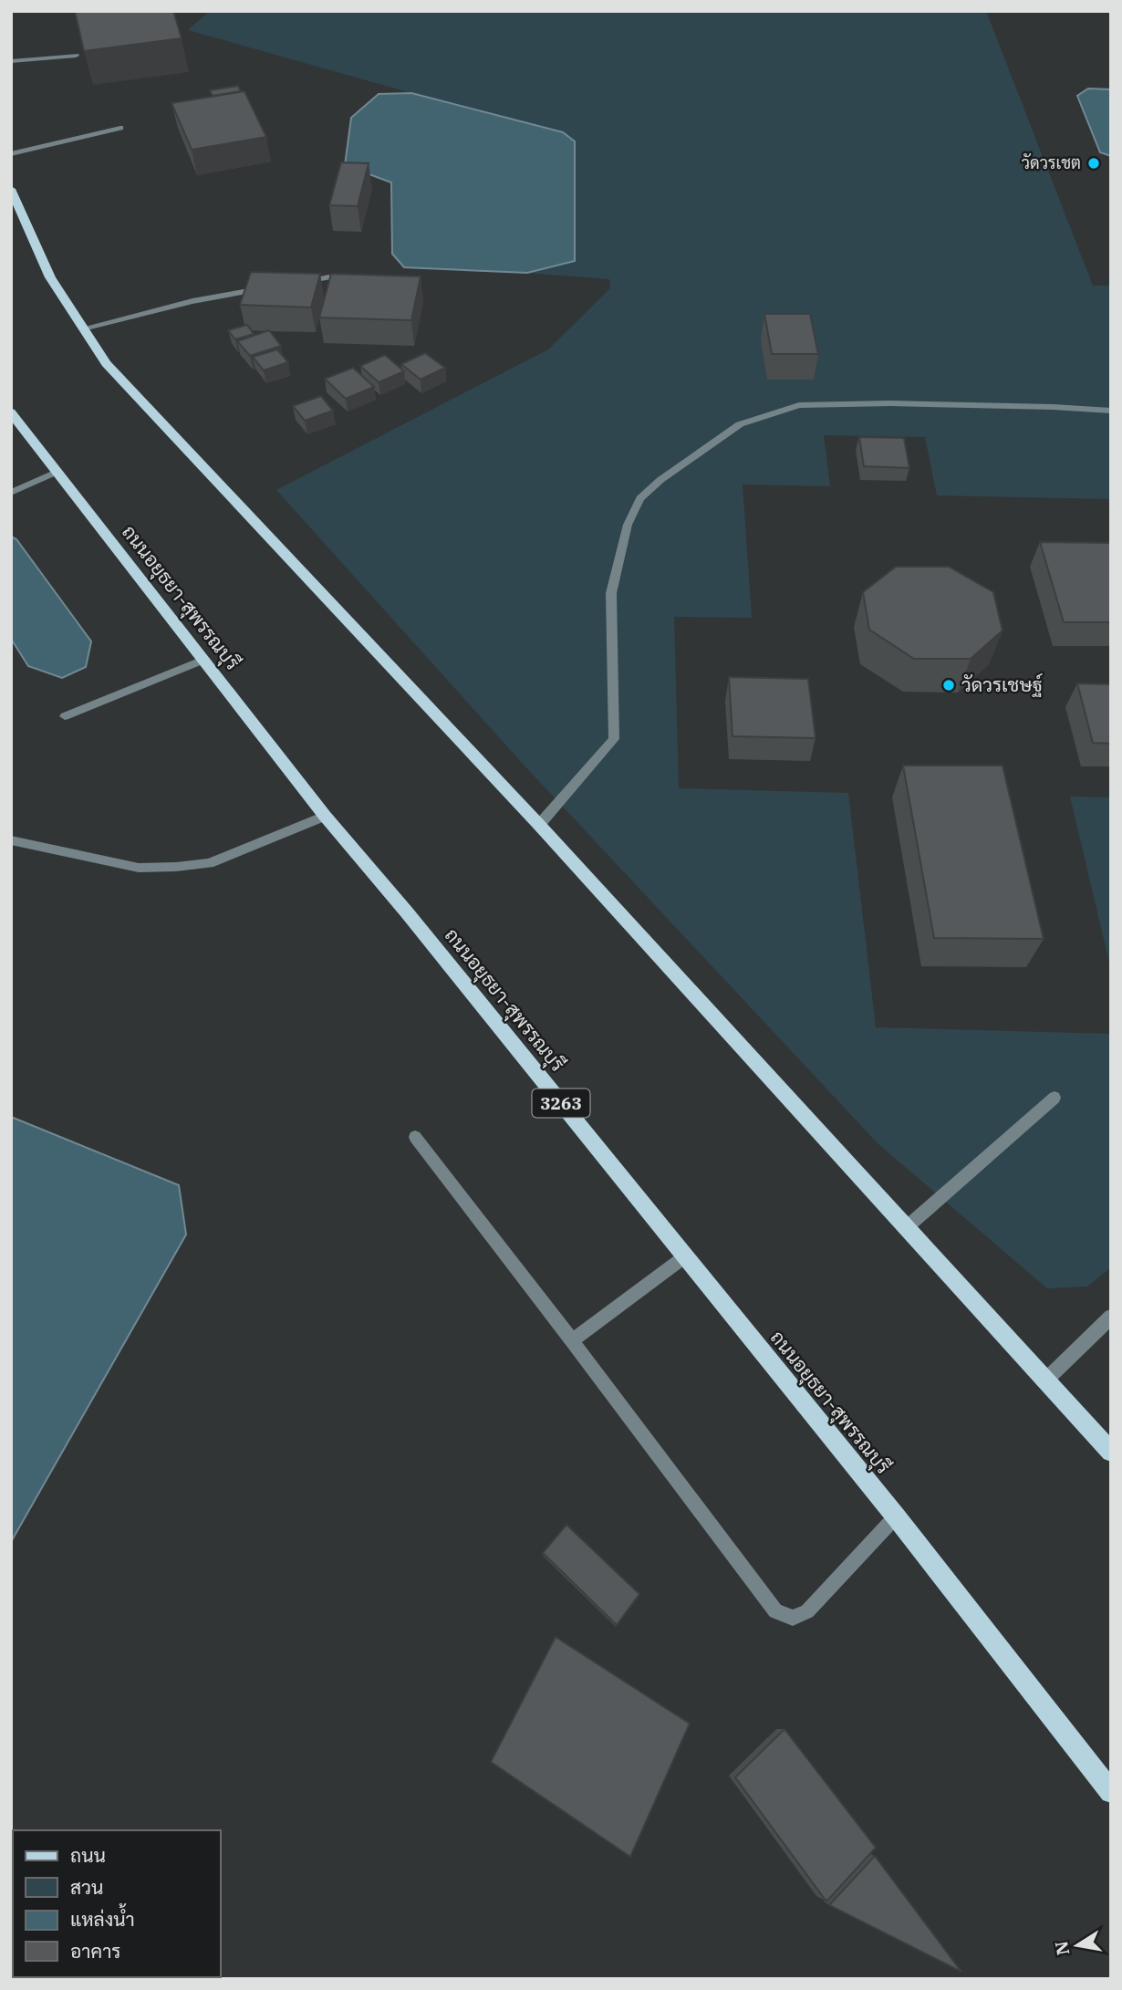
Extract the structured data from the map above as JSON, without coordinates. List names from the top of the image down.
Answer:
{
  "streets": {
    "main road": ["ถนนอยุธยา-สุพรรณบุรี", "3263"]
  },
  "places": ["วัดวรเชต", "วัดวรเชษฐ์"],
  "legend": [
    "ถนน",
    "สวน",
    "แหล่งน้ำ",
    "อาคาร"
  ],
  "north": "left"
}
